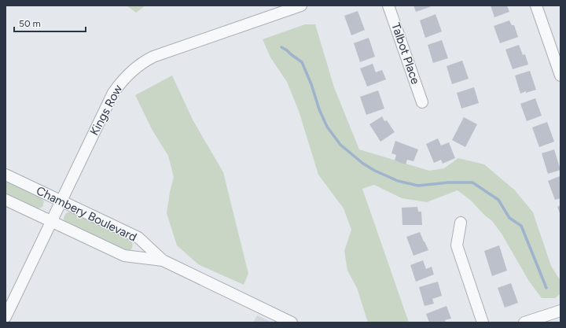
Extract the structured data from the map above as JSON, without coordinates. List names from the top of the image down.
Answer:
{
  "streets": {
    "street": ["Talbot Place", "Kings Row", "Chambery Boulevard"]
  },
  "crossings": [
    ["Kings Row", "Chambery Boulevard"]
  ],
  "scale_bar": "50 m"
}
